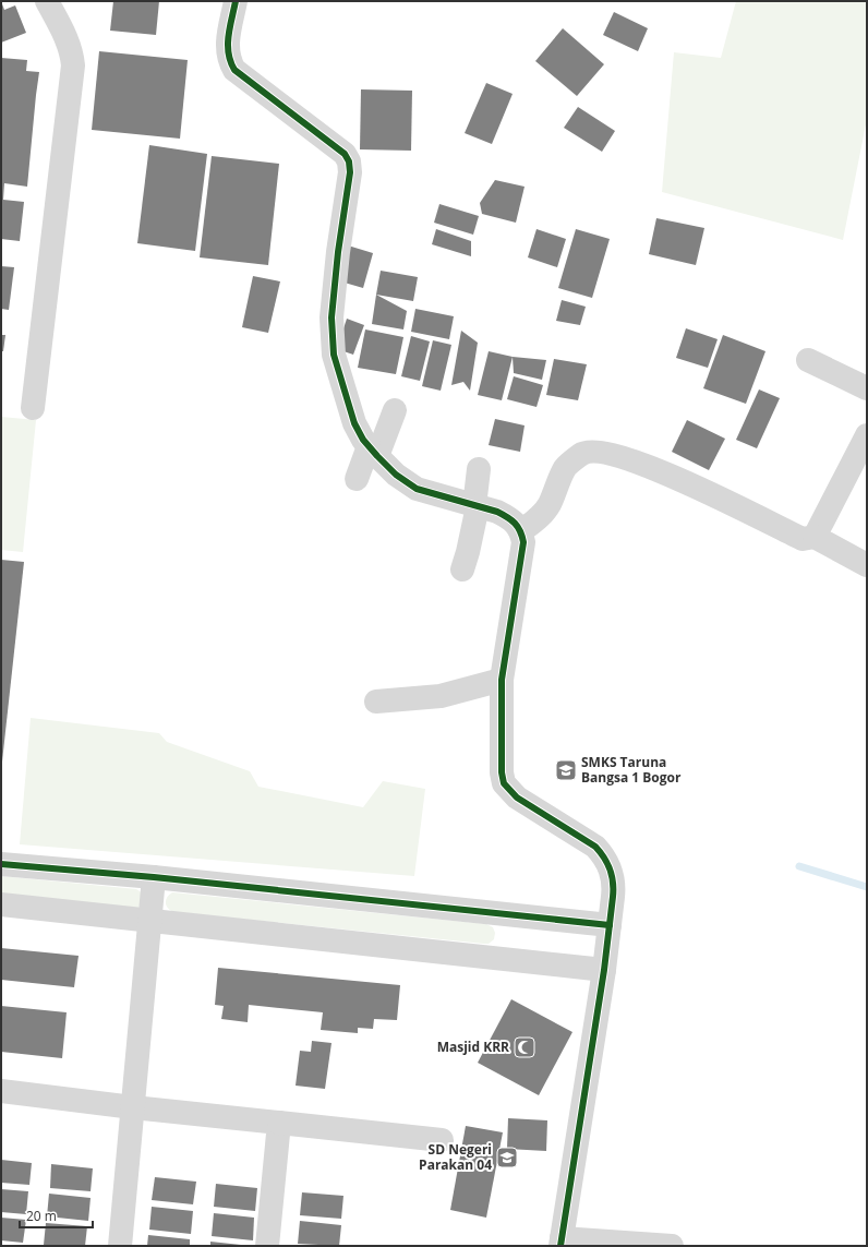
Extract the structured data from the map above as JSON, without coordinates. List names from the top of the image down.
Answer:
{
  "places": {
    "school or university": ["SMKS Taruna Bangsa 1 Bogor", "SD Negeri Parakan 04"],
    "mosque": ["Masjid KRR"]
  },
  "scale_bar": "20 m"
}
